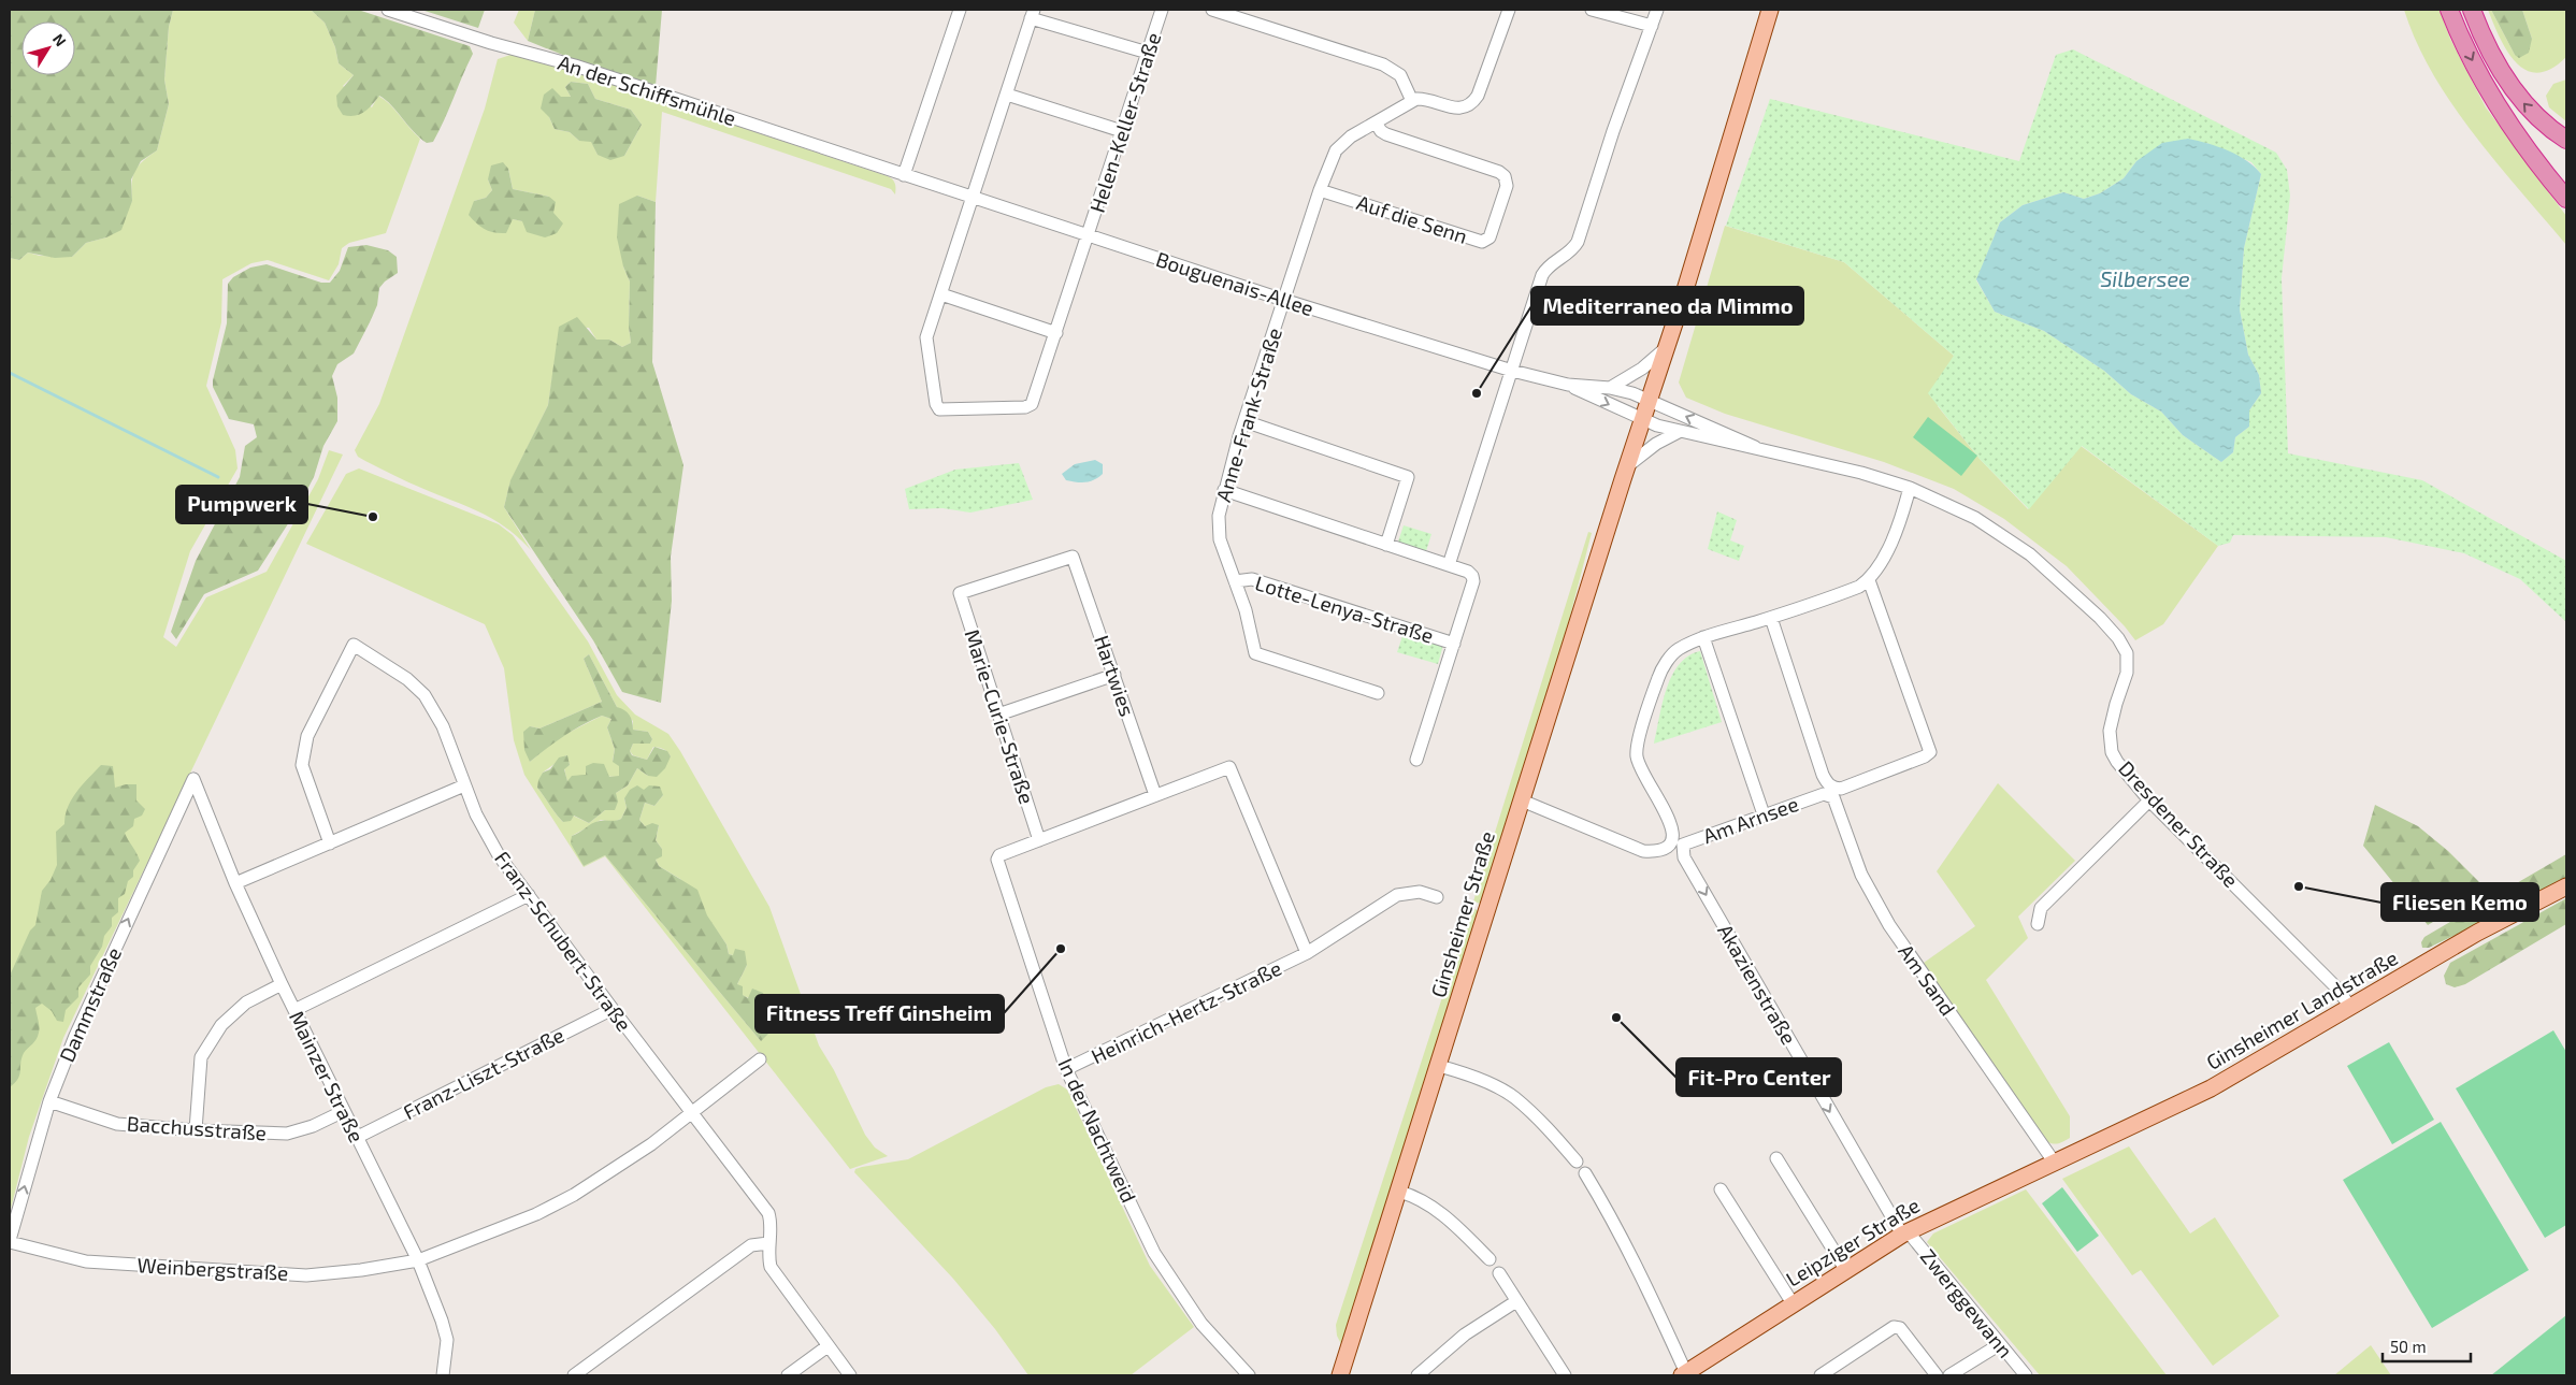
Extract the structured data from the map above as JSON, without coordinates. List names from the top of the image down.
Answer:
{
  "streets": {
    "main road": ["Ginsheimer Straße", "Ginsheimer Landstraße", "Leipziger Straße"],
    "street": [
      "An der Schiffsmühle",
      "Helen-Keller-Straße",
      "Auf die Senn",
      "Bouguenais-Allee",
      "Anne-Frank-Straße",
      "Lotte-Lenya-Straße",
      "Hartwies",
      "Marie-Curie-Straße",
      "Am Arnsee",
      "Dresdener Straße",
      "Franz-Schubert-Straße",
      "Am Sand",
      "Akazienstraße",
      "Dammstraße",
      "Heinrich-Hertz-Straße",
      "Franz-Liszt-Straße",
      "Mainzer Straße",
      "Bacchusstraße",
      "In der Nachtweid",
      "Weinbergstraße",
      "Zwerggewann"
    ]
  },
  "crossings": [
    ["An der Schiffsmühle", "Bouguenais-Allee"],
    ["Helen-Keller-Straße", "Bouguenais-Allee"],
    ["Auf die Senn", "Anne-Frank-Straße"],
    ["Bouguenais-Allee", "Anne-Frank-Straße"],
    ["Bouguenais-Allee", "Dresdener Straße"],
    ["Bouguenais-Allee", "Ginsheimer Straße"],
    ["Anne-Frank-Straße", "Lotte-Lenya-Straße"],
    ["Hartwies", "Marie-Curie-Straße"],
    ["Hartwies", "Heinrich-Hertz-Straße"],
    ["Marie-Curie-Straße", "In der Nachtweid"],
    ["Am Arnsee", "Am Sand"],
    ["Am Arnsee", "Akazienstraße"],
    ["Dresdener Straße", "Ginsheimer Straße"],
    ["Dresdener Straße", "Ginsheimer Landstraße"],
    ["Franz-Schubert-Straße", "Franz-Liszt-Straße"],
    ["Franz-Schubert-Straße", "Weinbergstraße"],
    ["Am Sand", "Ginsheimer Landstraße"],
    ["Am Sand", "Leipziger Straße"],
    ["Akazienstraße", "Leipziger Straße"],
    ["Akazienstraße", "Zwerggewann"],
    ["Dammstraße", "Mainzer Straße"],
    ["Dammstraße", "Bacchusstraße"],
    ["Dammstraße", "Weinbergstraße"],
    ["Ginsheimer Landstraße", "Leipziger Straße"],
    ["Heinrich-Hertz-Straße", "In der Nachtweid"],
    ["Franz-Liszt-Straße", "Mainzer Straße"],
    ["Mainzer Straße", "Bacchusstraße"],
    ["Mainzer Straße", "Weinbergstraße"],
    ["Leipziger Straße", "Zwerggewann"]
  ],
  "one_way": ["Dammstraße"],
  "water": ["Silbersee"],
  "places": [
    "Mediterraneo da Mimmo",
    "Pumpwerk",
    "Fliesen Kemo",
    "Fitness Treff Ginsheim",
    "Fit-Pro Center"
  ],
  "scale_bar": "50 m",
  "north": "top right"
}
